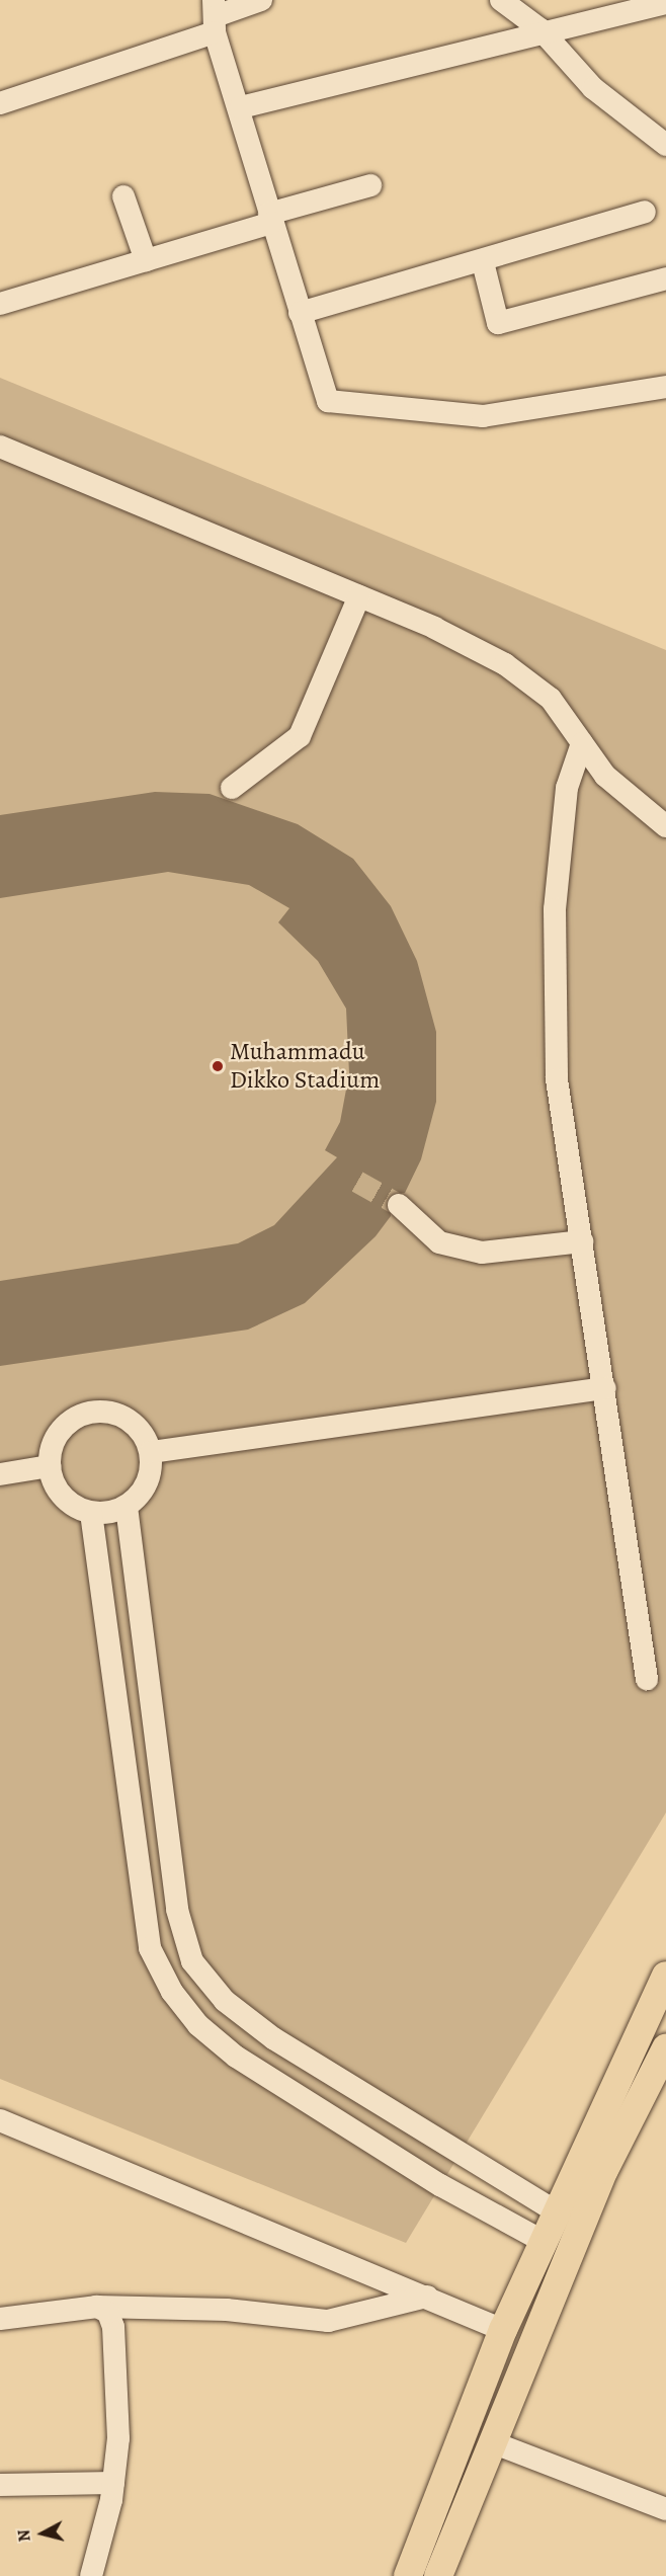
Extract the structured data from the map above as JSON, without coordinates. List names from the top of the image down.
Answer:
{
  "places": ["Muhammadu Dikko Stadium"],
  "north": "left"
}
